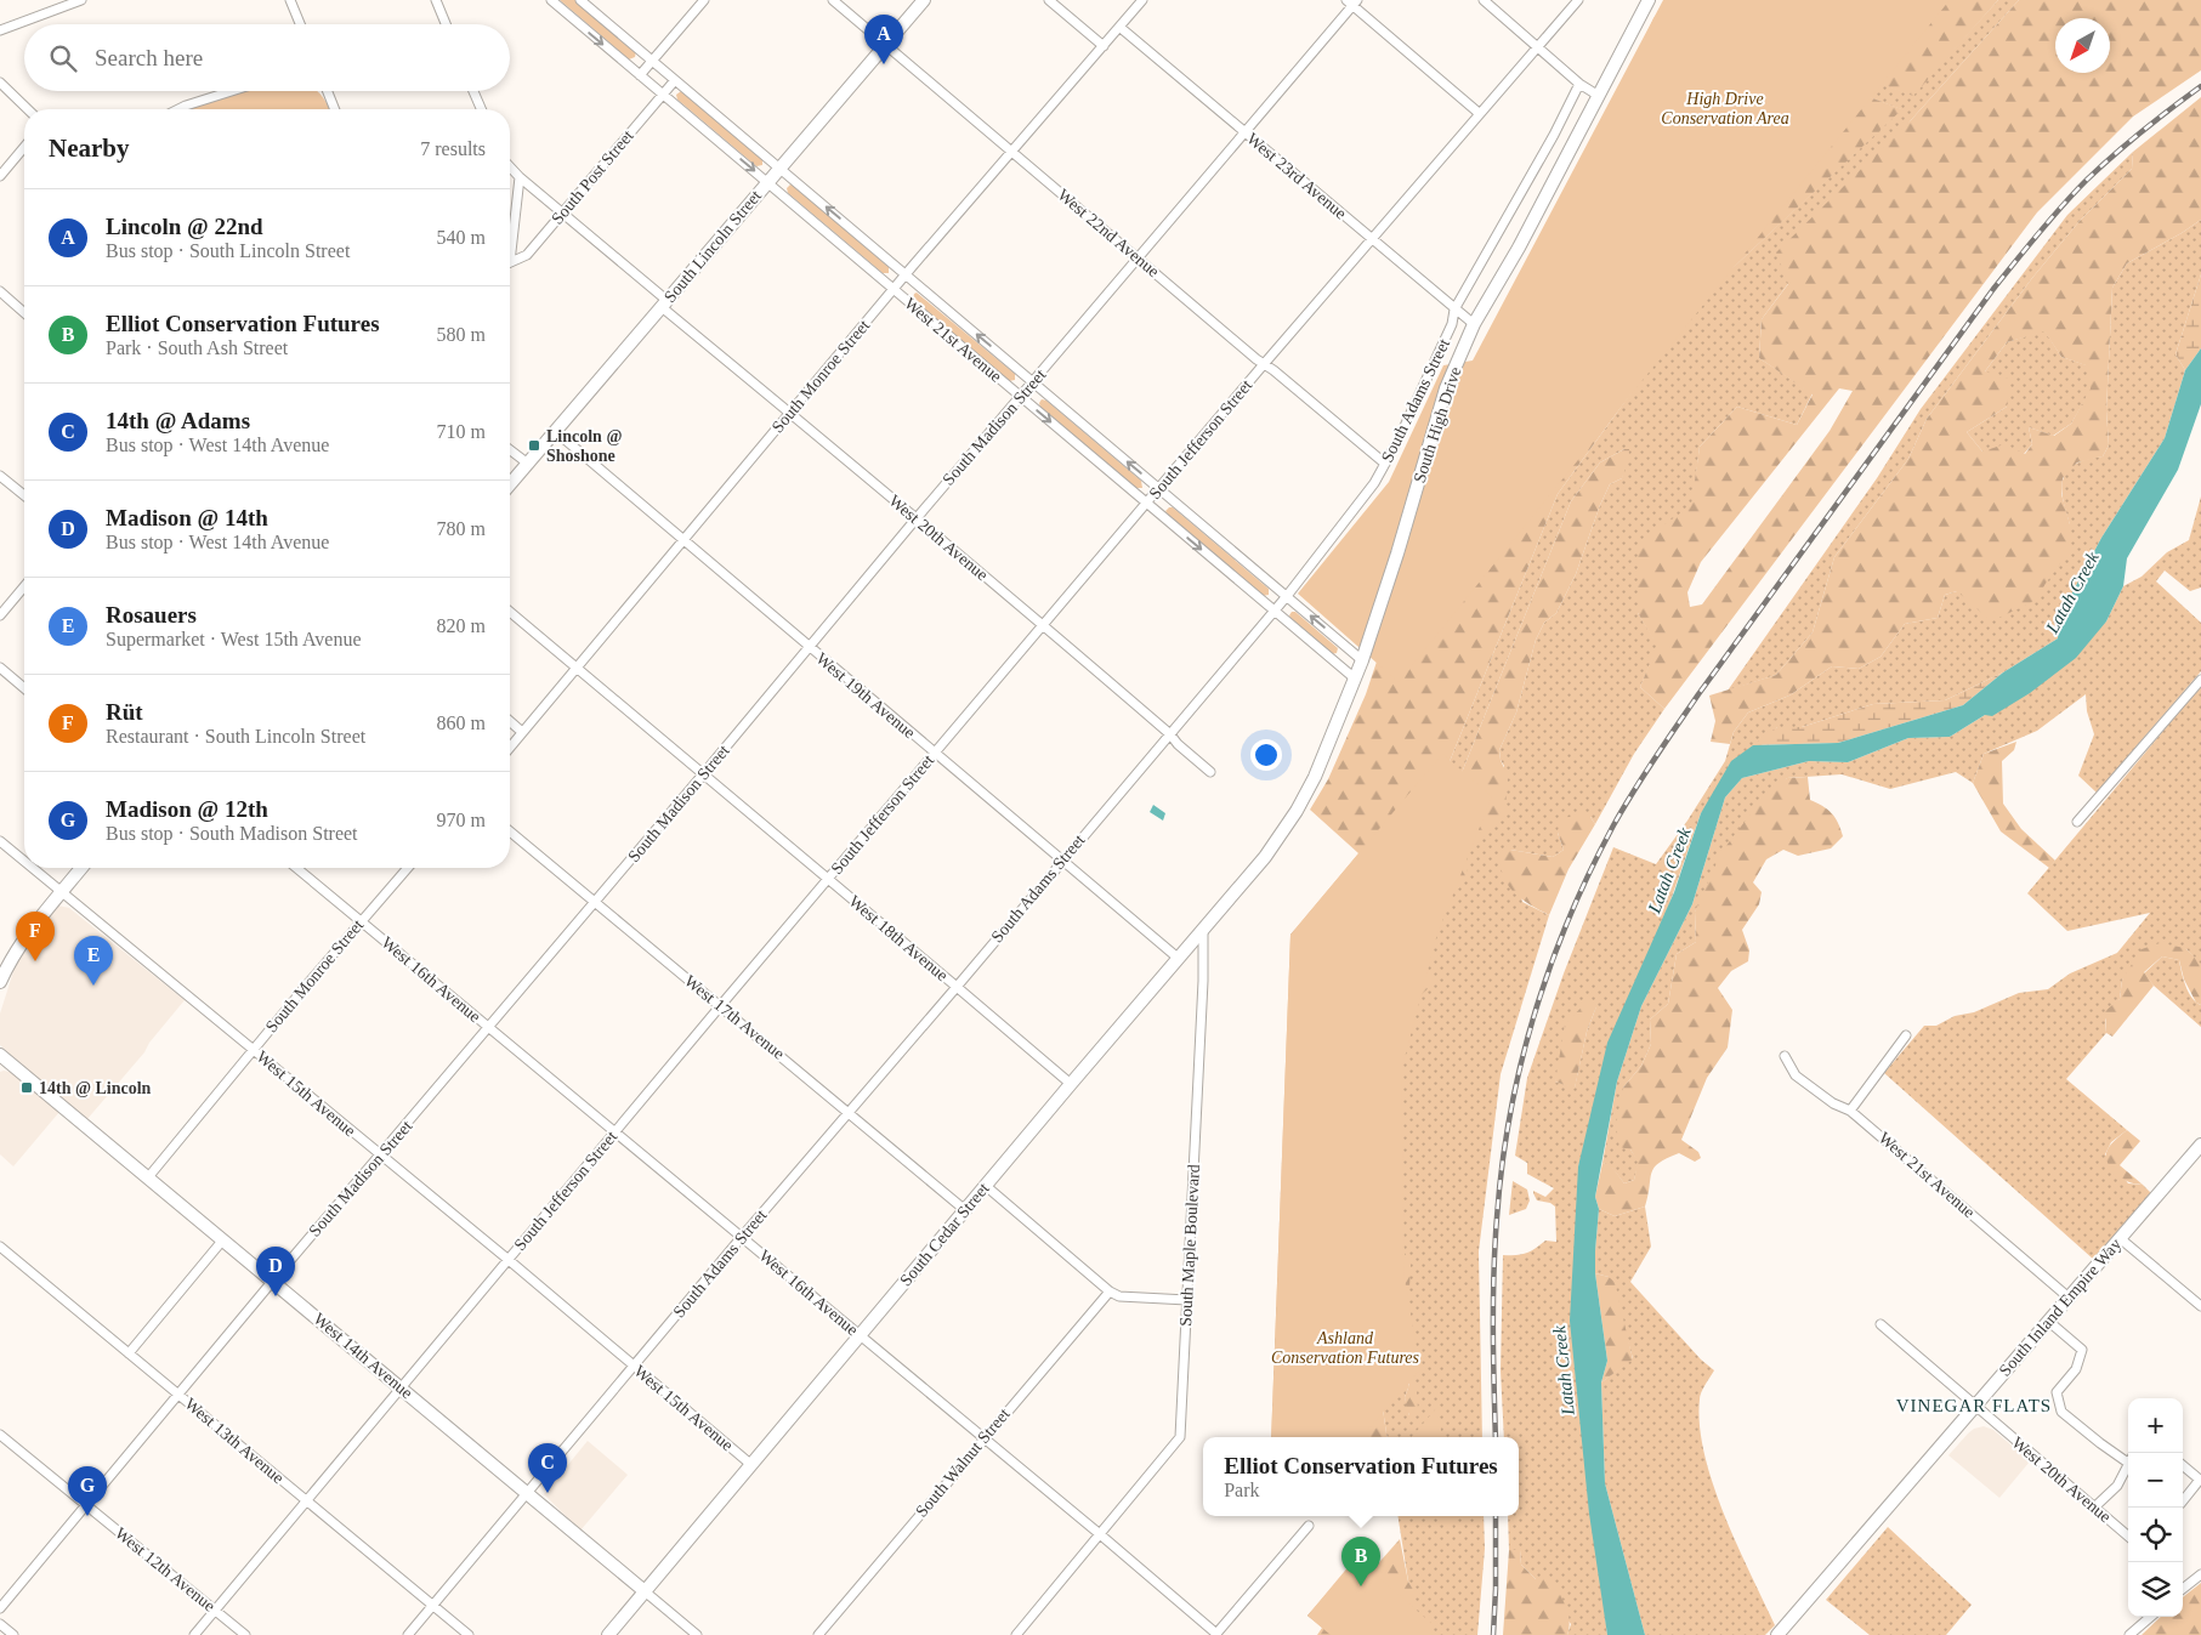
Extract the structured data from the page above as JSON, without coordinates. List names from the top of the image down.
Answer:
{
  "streets": {
    "street": [
      "West 23rd Avenue",
      "South Post Street",
      "West 22nd Avenue",
      "South Lincoln Street",
      "West 21st Avenue",
      "South Monroe Street",
      "South Adams Street",
      "South High Drive",
      "South Madison Street",
      "South Jefferson Street",
      "West 20th Avenue",
      "West 19th Avenue",
      "West 18th Avenue",
      "West 16th Avenue",
      "West 17th Avenue",
      "West 15th Avenue",
      "South Cedar Street",
      "South Maple Boulevard",
      "South Inland Empire Way",
      "West 14th Avenue",
      "West 13th Avenue",
      "South Walnut Street",
      "West 12th Avenue"
    ]
  },
  "crossings": [
    ["West 23rd Avenue", "South Monroe Street"],
    ["West 23rd Avenue", "South Adams Street"],
    ["West 23rd Avenue", "South High Drive"],
    ["West 23rd Avenue", "South Madison Street"],
    ["West 23rd Avenue", "South Jefferson Street"],
    ["South Post Street", "West 21st Avenue"],
    ["South Post Street", "West 20th Avenue"],
    ["West 22nd Avenue", "South Lincoln Street"],
    ["West 22nd Avenue", "South Monroe Street"],
    ["West 22nd Avenue", "South Adams Street"],
    ["West 22nd Avenue", "South Madison Street"],
    ["West 22nd Avenue", "South Jefferson Street"],
    ["South Lincoln Street", "West 21st Avenue"],
    ["South Lincoln Street", "West 20th Avenue"],
    ["South Lincoln Street", "West 19th Avenue"],
    ["West 21st Avenue", "South Monroe Street"],
    ["West 21st Avenue", "South Adams Street"],
    ["West 21st Avenue", "South High Drive"],
    ["West 21st Avenue", "South Madison Street"],
    ["West 21st Avenue", "South Jefferson Street"],
    ["West 21st Avenue", "South Inland Empire Way"],
    ["South Monroe Street", "West 20th Avenue"],
    ["South Monroe Street", "West 19th Avenue"],
    ["South Monroe Street", "West 18th Avenue"],
    ["South Monroe Street", "West 16th Avenue"],
    ["South Monroe Street", "West 15th Avenue"],
    ["South Monroe Street", "West 14th Avenue"],
    ["South Adams Street", "West 20th Avenue"],
    ["South Adams Street", "West 19th Avenue"],
    ["South Adams Street", "West 18th Avenue"],
    ["South Adams Street", "West 16th Avenue"],
    ["South Adams Street", "West 17th Avenue"],
    ["South Adams Street", "West 15th Avenue"],
    ["South Adams Street", "West 14th Avenue"],
    ["South Adams Street", "West 13th Avenue"],
    ["South High Drive", "South Cedar Street"],
    ["South Madison Street", "West 20th Avenue"],
    ["South Madison Street", "West 19th Avenue"],
    ["South Madison Street", "West 18th Avenue"],
    ["South Madison Street", "West 16th Avenue"],
    ["South Madison Street", "West 17th Avenue"],
    ["South Madison Street", "West 15th Avenue"],
    ["South Madison Street", "West 14th Avenue"],
    ["South Madison Street", "West 13th Avenue"],
    ["South Madison Street", "West 12th Avenue"],
    ["South Jefferson Street", "West 20th Avenue"],
    ["South Jefferson Street", "West 19th Avenue"],
    ["South Jefferson Street", "West 18th Avenue"],
    ["South Jefferson Street", "West 16th Avenue"],
    ["South Jefferson Street", "West 17th Avenue"],
    ["South Jefferson Street", "West 15th Avenue"],
    ["South Jefferson Street", "West 14th Avenue"],
    ["South Jefferson Street", "West 13th Avenue"],
    ["South Jefferson Street", "West 12th Avenue"],
    ["West 20th Avenue", "South Inland Empire Way"],
    ["West 19th Avenue", "South Cedar Street"],
    ["West 18th Avenue", "South Cedar Street"],
    ["West 16th Avenue", "South Cedar Street"],
    ["West 16th Avenue", "South Maple Boulevard"],
    ["West 16th Avenue", "South Walnut Street"],
    ["West 17th Avenue", "South Cedar Street"],
    ["West 15th Avenue", "South Cedar Street"],
    ["South Cedar Street", "South Maple Boulevard"],
    ["South Cedar Street", "West 14th Avenue"]
  ],
  "districts": ["VINEGAR FLATS"],
  "water": ["Latah Creek"],
  "parks": ["High Drive Conservation Area", "Ashland Conservation Futures"],
  "places": {
    "transit": ["Lincoln @ Shoshone", "14th @ Lincoln"]
  },
  "north": "bottom left",
  "page": {
    "pins": [
      "A",
      "F",
      "E",
      "D",
      "C",
      "G",
      "B"
    ],
    "search": "Search here",
    "heading": ["Nearby", "7 results"],
    "list": [
      {
        "mark": "A",
        "name": "Lincoln @ 22nd",
        "note": "Bus stop · South Lincoln Street",
        "value": "540 m"
      },
      {
        "mark": "B",
        "name": "Elliot Conservation Futures",
        "note": "Park · South Ash Street",
        "value": "580 m"
      },
      {
        "mark": "C",
        "name": "14th @ Adams",
        "note": "Bus stop · West 14th Avenue",
        "value": "710 m"
      },
      {
        "mark": "D",
        "name": "Madison @ 14th",
        "note": "Bus stop · West 14th Avenue",
        "value": "780 m"
      },
      {
        "mark": "E",
        "name": "Rosauers",
        "note": "Supermarket · West 15th Avenue",
        "value": "820 m"
      },
      {
        "mark": "F",
        "name": "Rüt",
        "note": "Restaurant · South Lincoln Street",
        "value": "860 m"
      },
      {
        "mark": "G",
        "name": "Madison @ 12th",
        "note": "Bus stop · South Madison Street",
        "value": "970 m"
      }
    ],
    "map_buttons": ["+", "−"],
    "popup": ["Elliot Conservation Futures", "Park"]
  }
}
